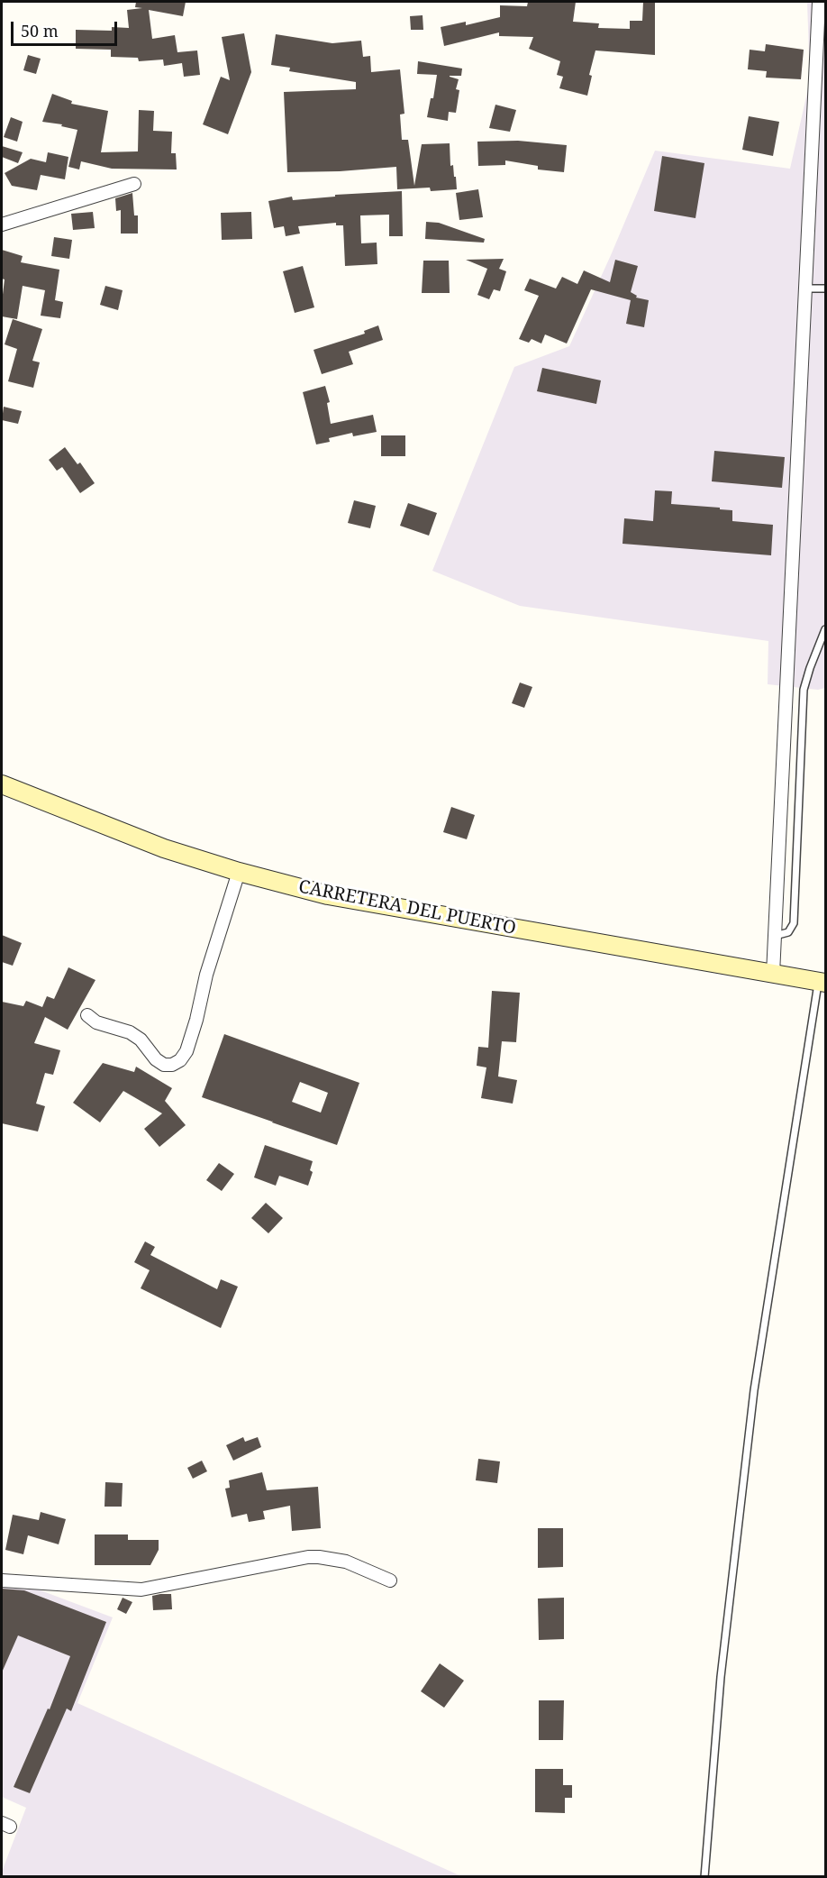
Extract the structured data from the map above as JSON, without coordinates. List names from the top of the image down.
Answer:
{
  "streets": {
    "main road": ["CARRETERA DEL PUERTO"]
  },
  "scale_bar": "50 m"
}
